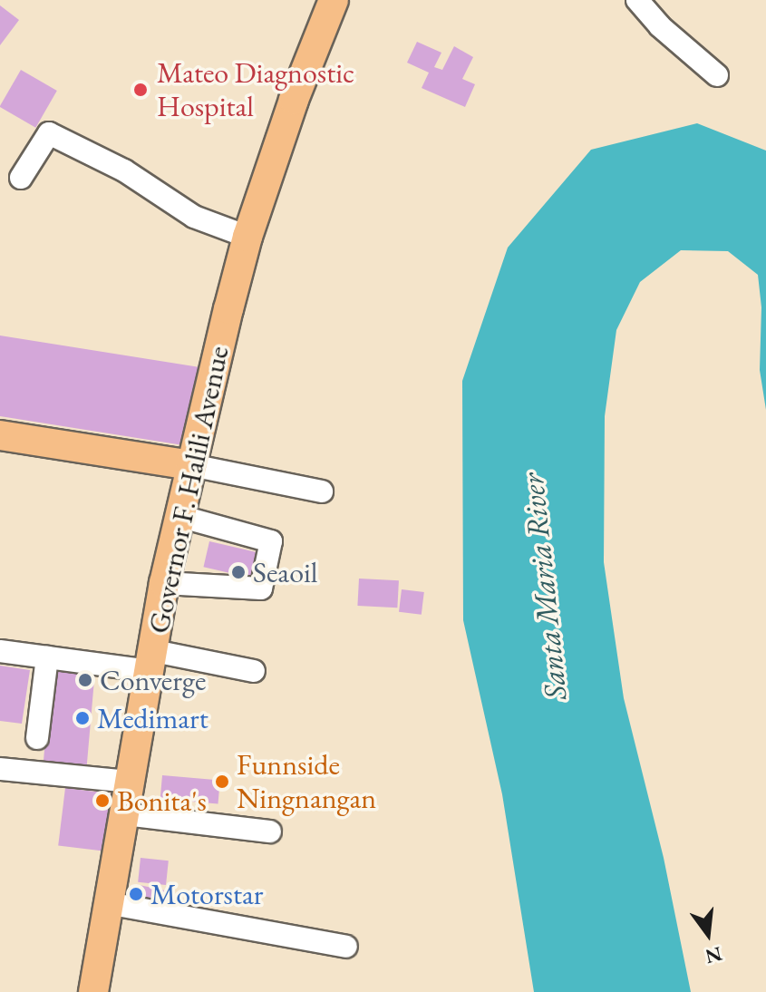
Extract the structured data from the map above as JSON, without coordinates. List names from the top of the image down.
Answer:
{
  "streets": {
    "main road": ["Governor F. Halili Avenue"]
  },
  "water": ["Santa Maria River"],
  "places": [
    "Mateo Diagnostic Hospital",
    "Seaoil",
    "Converge",
    "Medimart",
    "Funnside Ningnangan",
    "Bonita's",
    "Motorstar"
  ],
  "north": "bottom"
}
